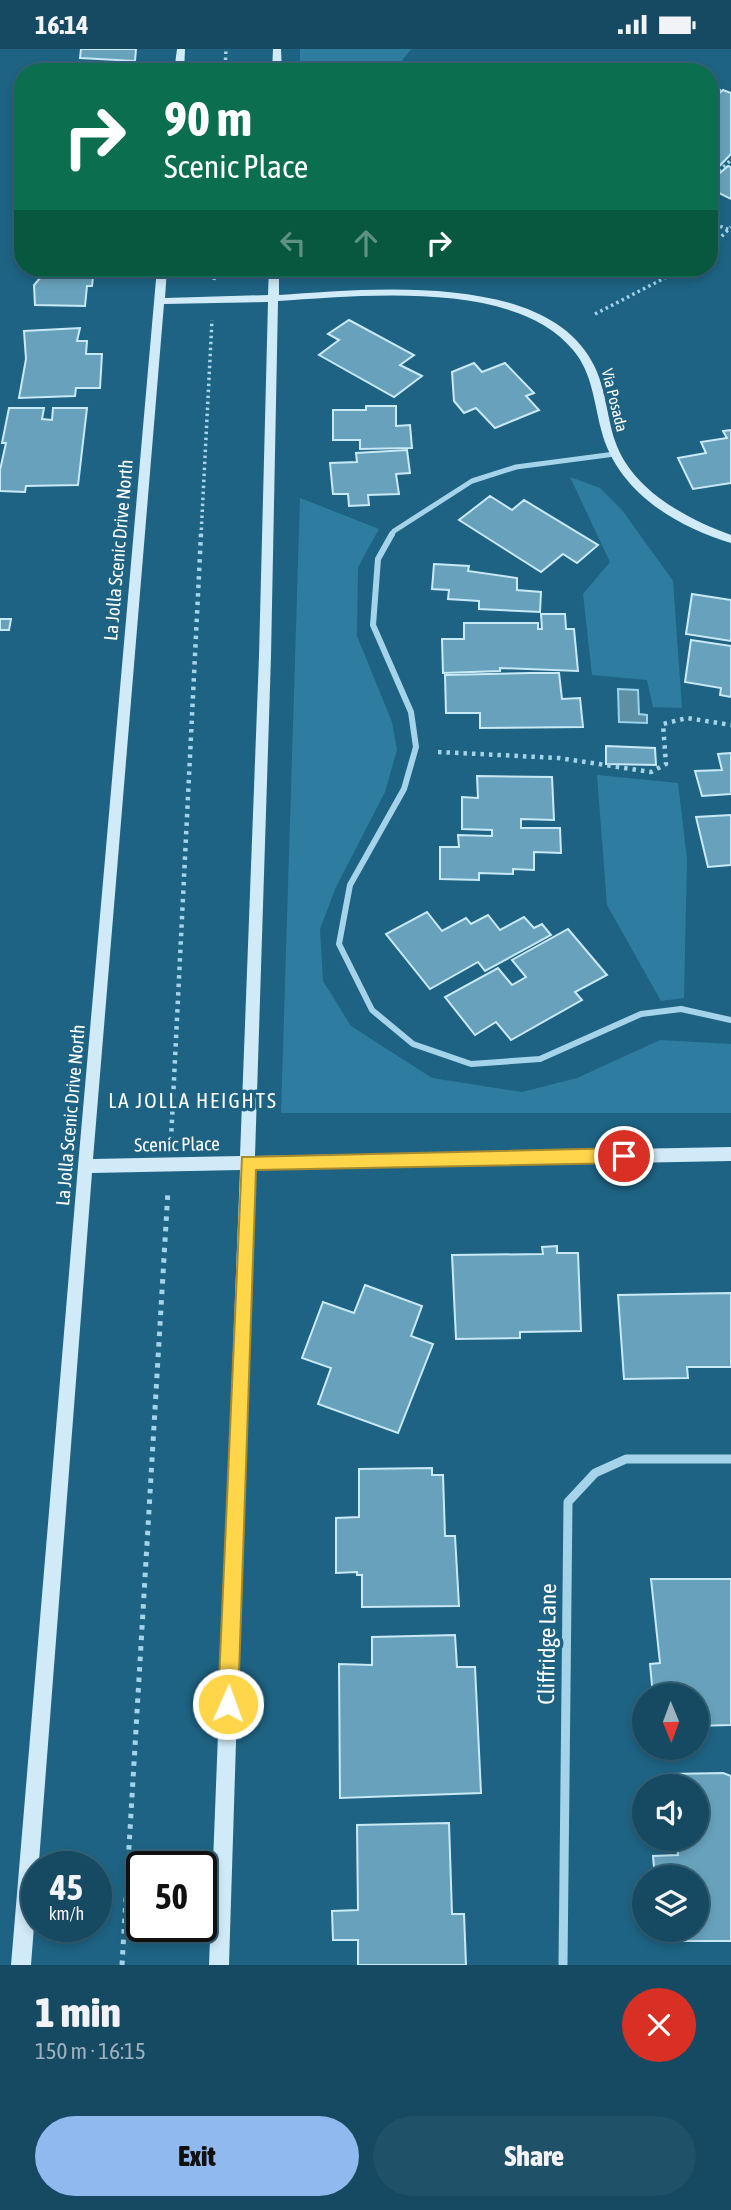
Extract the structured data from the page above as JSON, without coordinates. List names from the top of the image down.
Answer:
{
  "streets": {
    "main road": ["Via Posada", "La Jolla Scenic Drive North", "Scenic Place"],
    "street": ["Cliffridge Lane"]
  },
  "crossings": [
    ["Via Posada", "La Jolla Scenic Drive North"],
    ["La Jolla Scenic Drive North", "Scenic Place"]
  ],
  "districts": ["LA JOLLA HEIGHTS"],
  "north": "bottom",
  "page": {
    "status": "16:14",
    "turn": ["90 m", "Scenic Place"],
    "speed": "45 km/h",
    "limit": "50",
    "heading": ["1 min", "150 m · 16:15"],
    "buttons": ["Exit", "Share"]
  }
}
